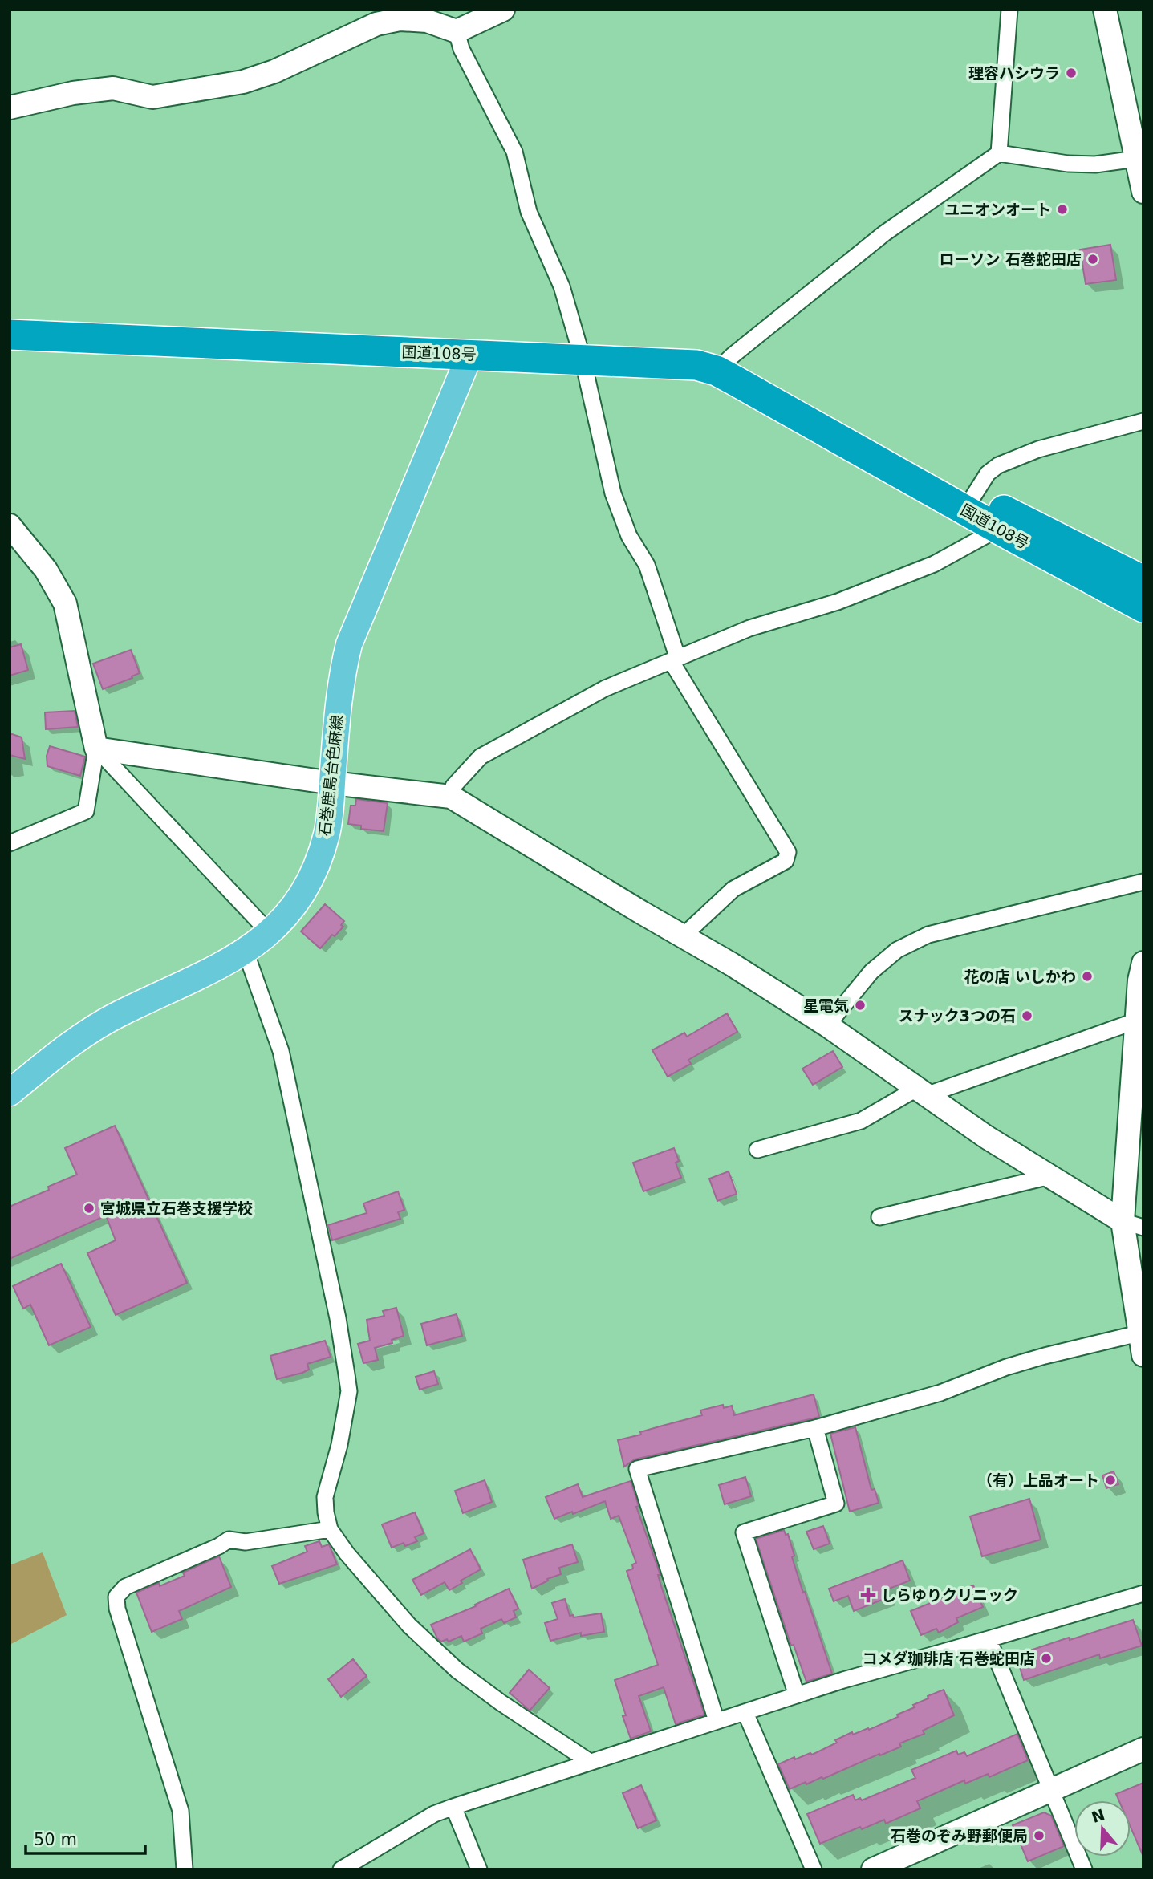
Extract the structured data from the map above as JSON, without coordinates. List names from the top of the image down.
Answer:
{
  "streets": {
    "highway": ["国道108号"],
    "main road": ["石巻鹿島台色麻線"]
  },
  "crossings": [
    ["国道108号", "石巻鹿島台色麻線"]
  ],
  "places": {
    "other": [
      "理容ハシウラ",
      "ユニオンオート",
      "ローソン 石巻蛇田店",
      "花の店 いしかわ",
      "星電気",
      "スナック3つの石",
      "宮城県立石巻支援学校",
      "（有）上品オート",
      "コメダ珈琲店 石巻蛇田店",
      "石巻のぞみ野郵便局"
    ],
    "health": ["しらゆりクリニック"]
  },
  "scale_bar": "50 m",
  "north": "top"
}
